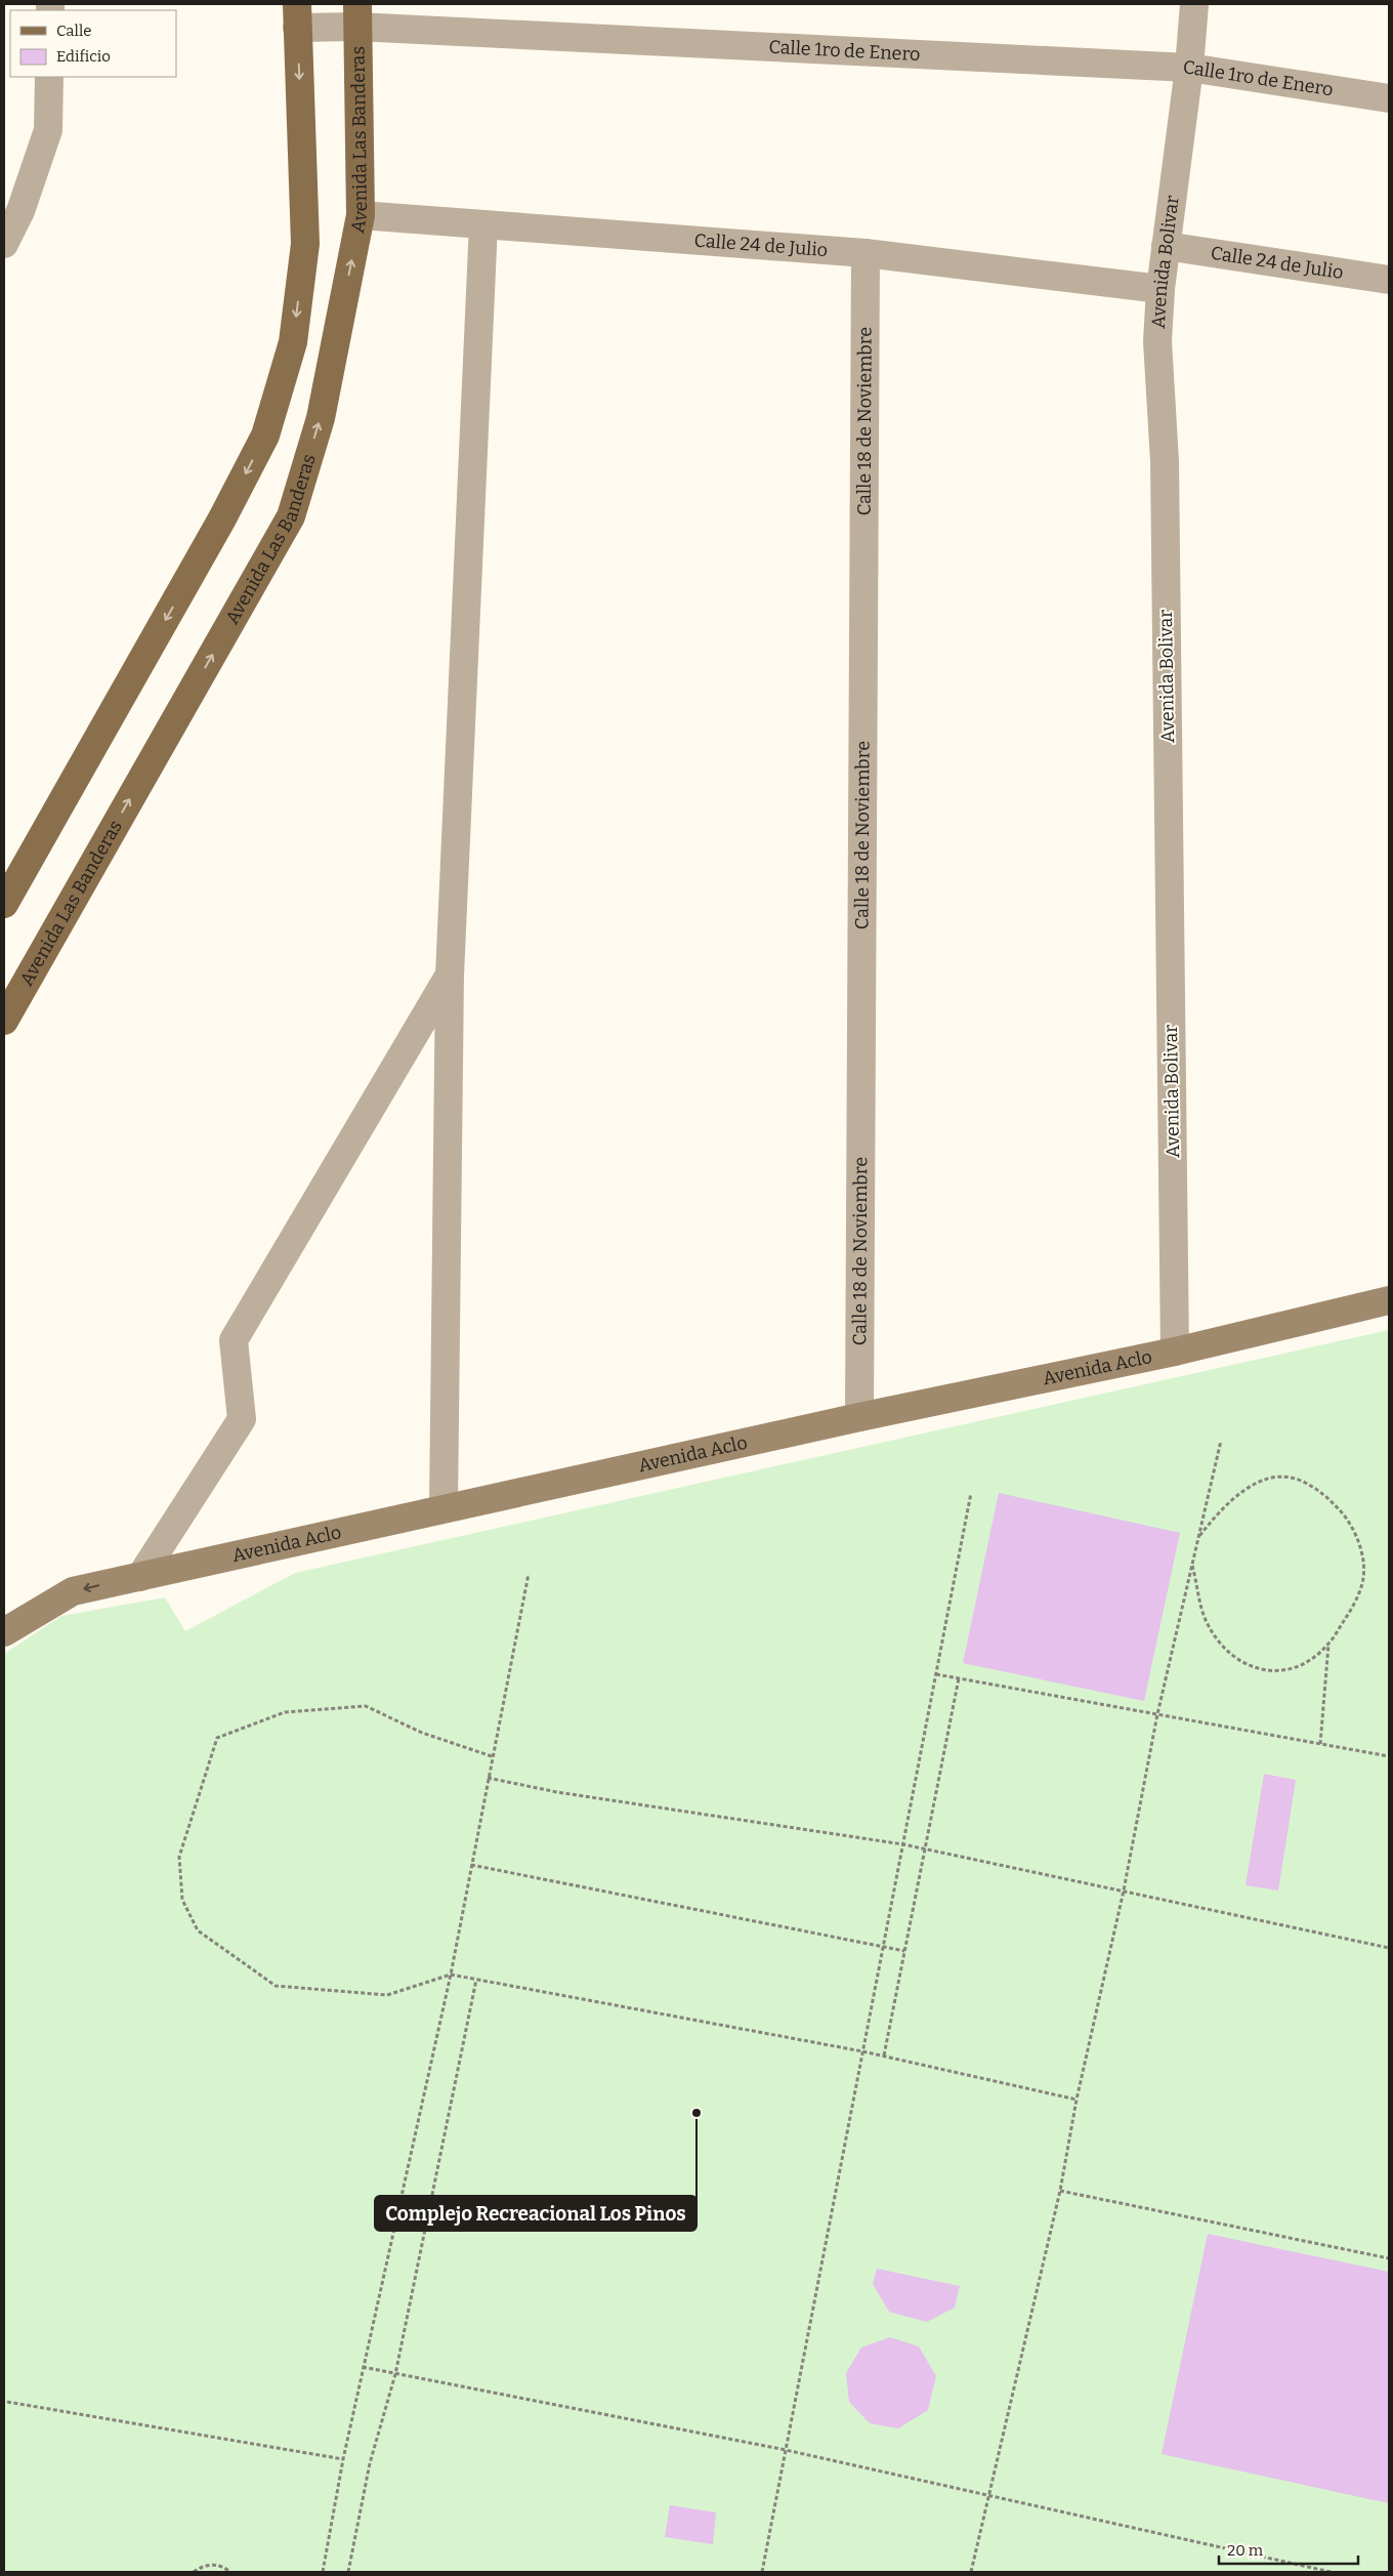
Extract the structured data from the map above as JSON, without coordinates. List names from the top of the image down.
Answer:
{
  "streets": {
    "main road": ["Avenida Las Banderas", "Avenida Aclo"],
    "street": [
      "Calle 1ro de Enero",
      "Calle 24 de Julio",
      "Avenida Bolivar",
      "Calle 18 de Noviembre"
    ]
  },
  "crossings": [
    ["Calle 1ro de Enero", "Avenida Las Banderas"],
    ["Calle 1ro de Enero", "Avenida Bolivar"],
    ["Avenida Las Banderas", "Calle 24 de Julio"],
    ["Calle 24 de Julio", "Avenida Bolivar"],
    ["Calle 24 de Julio", "Calle 18 de Noviembre"],
    ["Avenida Bolivar", "Avenida Aclo"],
    ["Calle 18 de Noviembre", "Avenida Aclo"]
  ],
  "places": ["Complejo Recreacional Los Pinos"],
  "legend": ["Calle", "Edificio"],
  "scale_bar": "20 m"
}
